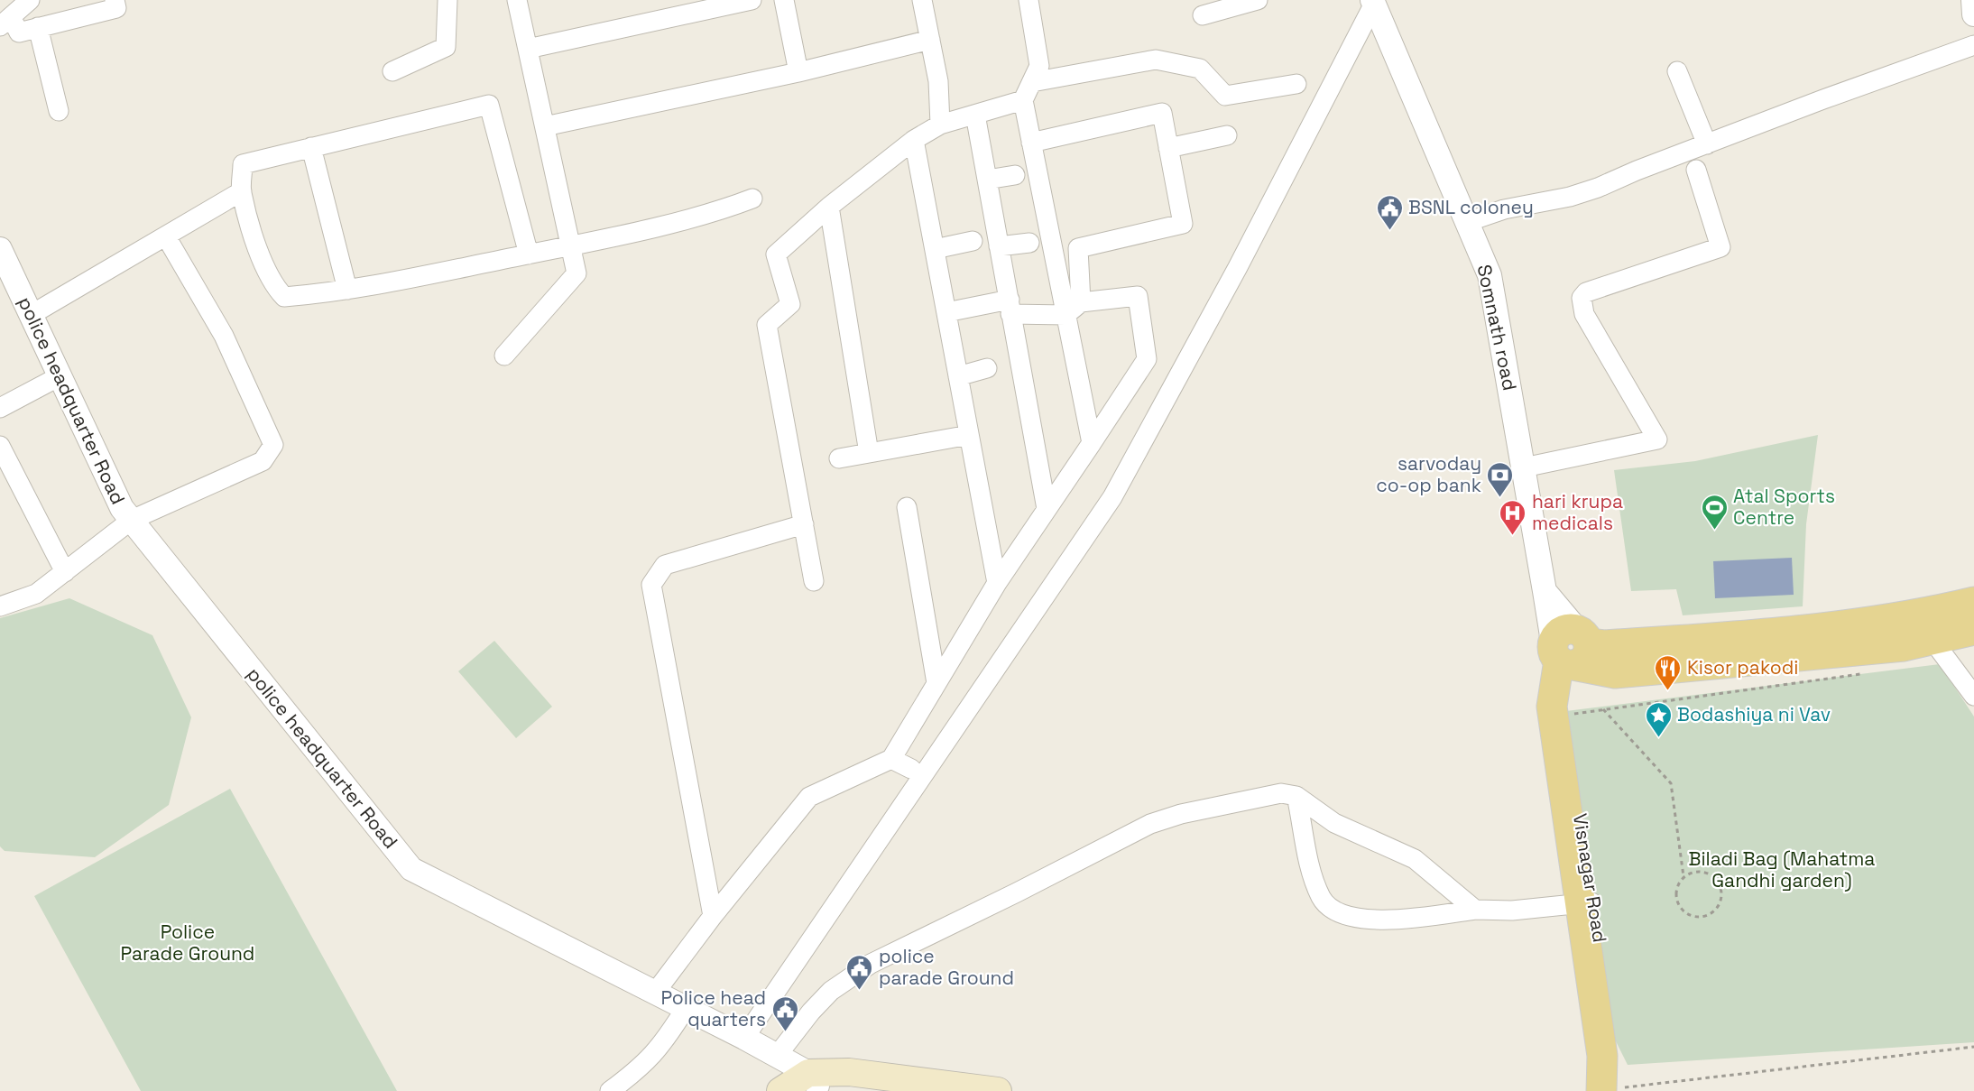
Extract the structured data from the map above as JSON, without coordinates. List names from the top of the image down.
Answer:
{
  "streets": {
    "main road": ["Visnagar Road"],
    "street": ["Somnath road", "police headquarter Road"]
  },
  "crossings": [
    ["Somnath road", "Visnagar Road"]
  ],
  "parks": ["Biladi Bag (Mahatma Gandhi garden)", "Police Parade Ground"],
  "places": {
    "public building": ["BSNL coloney", "police parade Ground", "Police head quarters"],
    "bank": ["sarvoday co-op bank"],
    "sports": ["Atal Sports Centre"],
    "hospital": ["hari krupa medicals"],
    "restaurant": ["Kisor pakodi"],
    "place": ["Bodashiya ni Vav"]
  }
}
